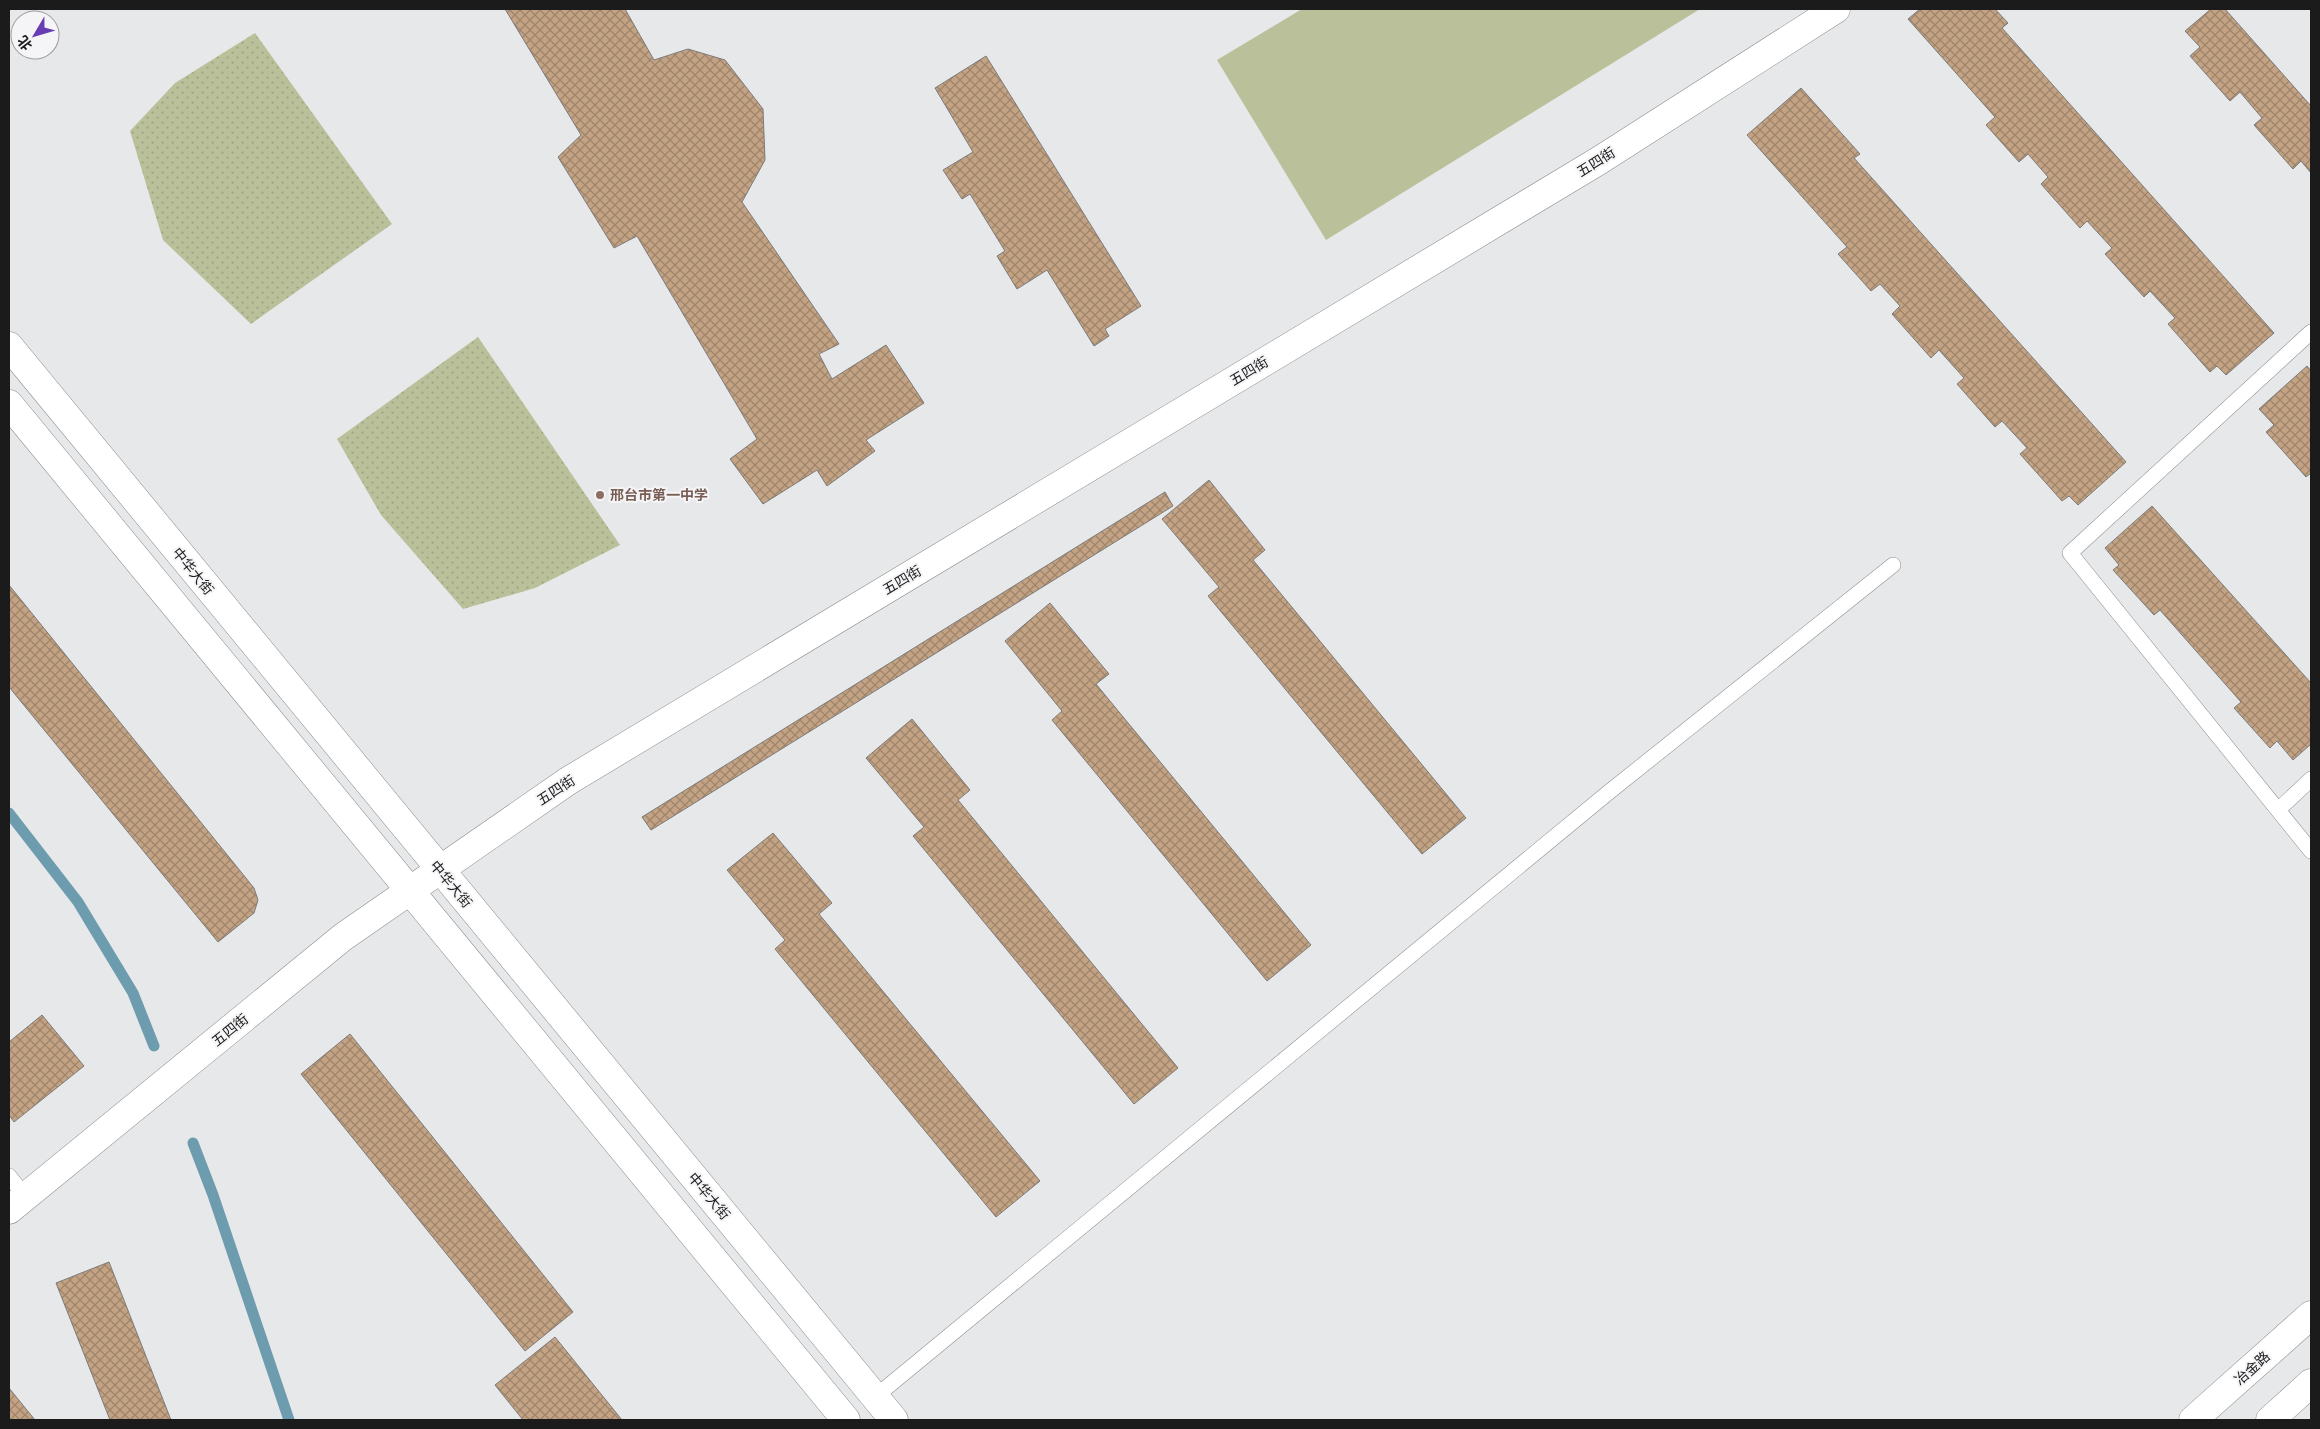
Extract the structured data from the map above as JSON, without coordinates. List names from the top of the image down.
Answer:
{
  "streets": {
    "street": ["五四街", "中华大街", "冶金路"]
  },
  "crossings": [
    ["五四街", "中华大街"]
  ],
  "places": ["邢台市第一中学"],
  "north": "bottom left"
}
